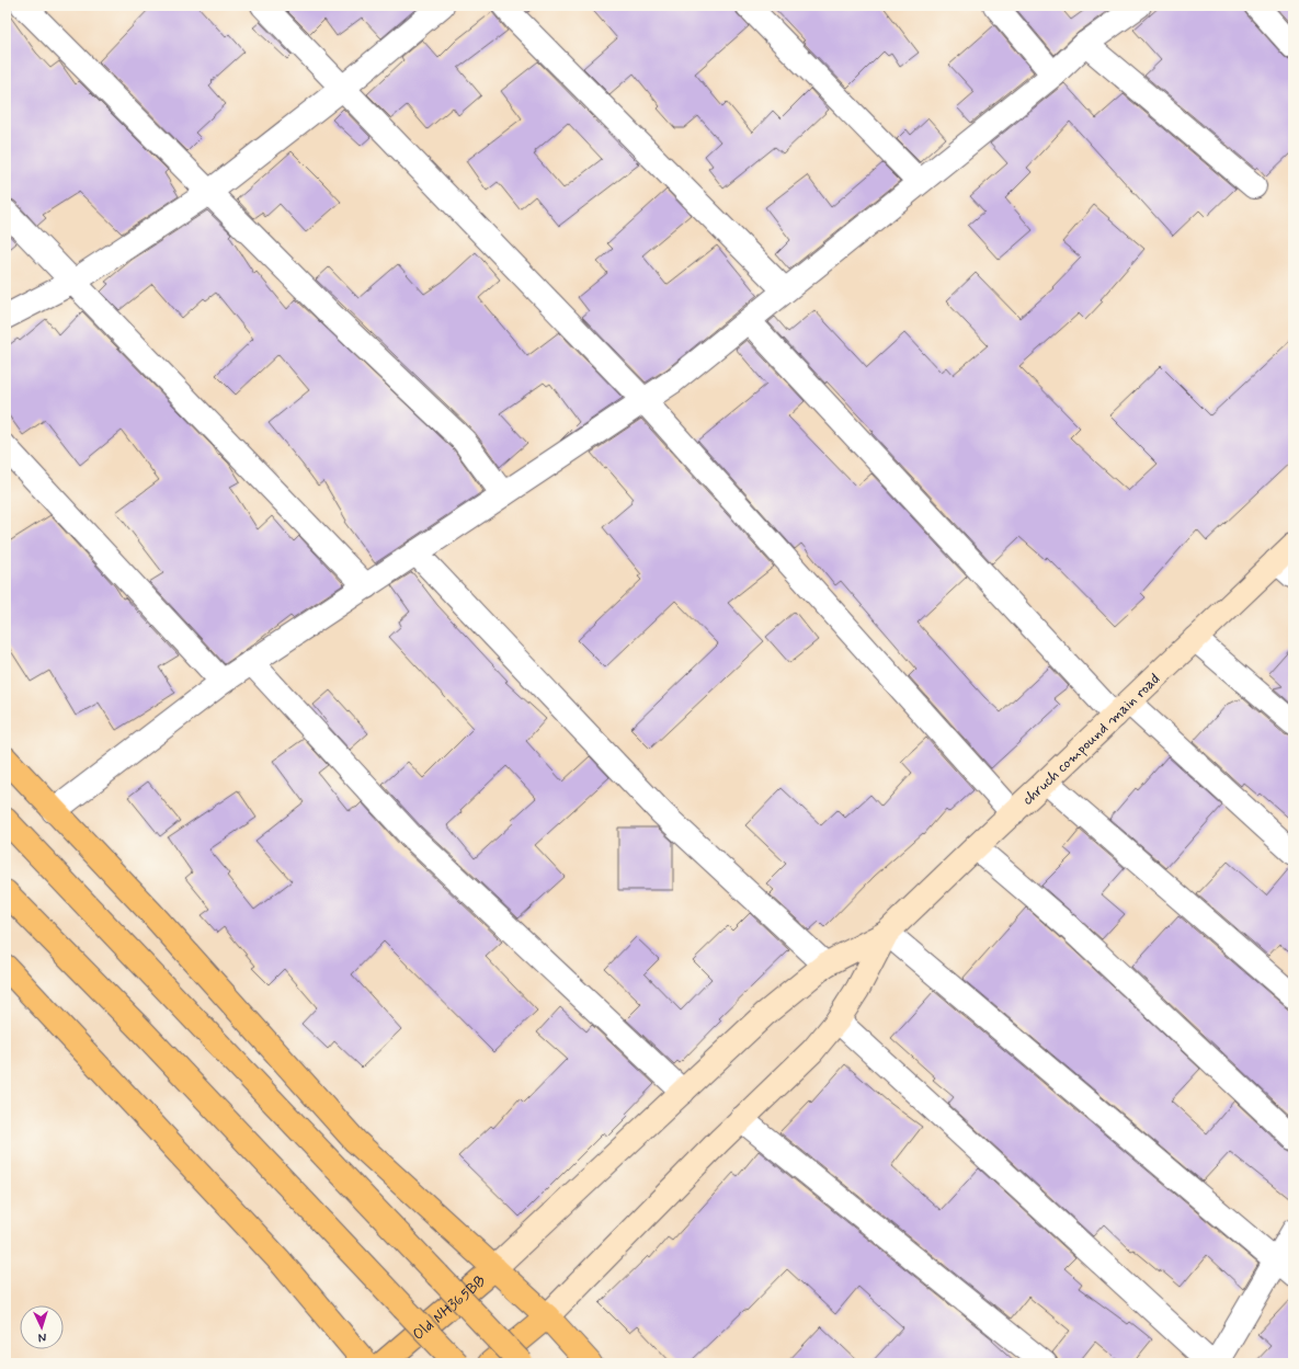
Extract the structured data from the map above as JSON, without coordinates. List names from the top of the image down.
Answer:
{
  "streets": {
    "main road": ["chruch compound main road", "Old NH365BB"]
  },
  "north": "bottom"
}
